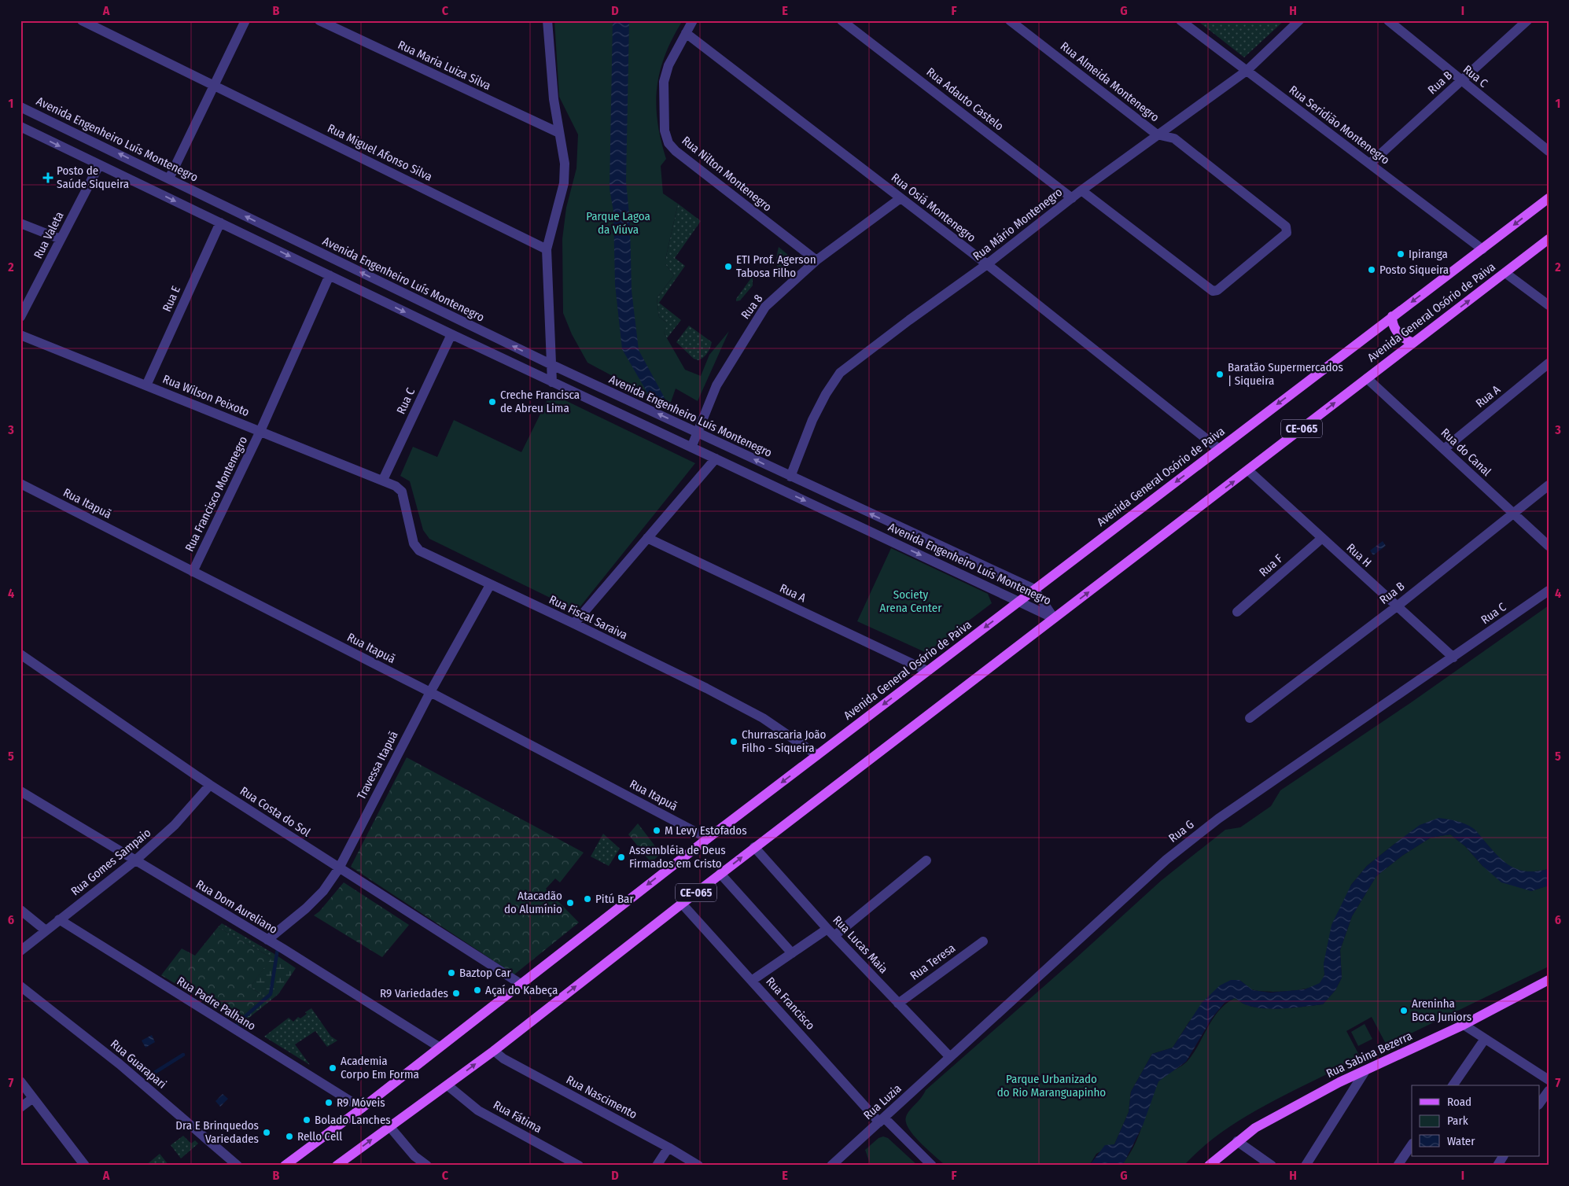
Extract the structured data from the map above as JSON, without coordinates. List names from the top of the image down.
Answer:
{
  "streets": {
    "main road": ["Avenida General Osório de Paiva", "CE-065", "Rua Sabina Bezerra"],
    "street": [
      "Rua Maria Luiza Silva",
      "Rua C",
      "Rua Almeida Montenegro",
      "Rua B",
      "Rua Adauto Castelo",
      "Rua Seridião Montenegro",
      "Avenida Engenheiro Luís Montenegro",
      "Rua Miguel Afonso Silva",
      "Rua Nilton Montenegro",
      "Rua Osiá Montenegro",
      "Rua Mário Montenegro",
      "Rua Valeta",
      "Rua E",
      "Rua 8",
      "Rua Wilson Peixoto",
      "Rua A",
      "Rua do Canal",
      "Rua Francisco Montenegro",
      "Rua Itapuã",
      "Rua H",
      "Rua F",
      "Rua Fiscal Saraiva",
      "Travessa Itapuã",
      "Rua Costa do Sol",
      "Rua G",
      "Rua Gomes Sampaio",
      "Rua Dom Aureliano",
      "Rua Lucas Maia",
      "Rua Teresa",
      "Rua Padre Palhano",
      "Rua Francisco",
      "Rua Guarapari",
      "Rua Nascimento",
      "Rua Luzia",
      "Rua Fátima"
    ]
  },
  "crossings": [
    ["Rua C", "Rua B"],
    ["Rua C", "Avenida Engenheiro Luís Montenegro"],
    ["Rua C", "Rua Wilson Peixoto"],
    ["Rua C", "Rua H"],
    ["Rua C", "Rua Fiscal Saraiva"],
    ["Rua C", "Rua G"],
    ["Rua Almeida Montenegro", "Rua Mário Montenegro"],
    ["Rua B", "Rua Seridião Montenegro"],
    ["Rua B", "Rua do Canal"],
    ["Rua B", "Rua H"],
    ["Rua Adauto Castelo", "Rua Mário Montenegro"],
    ["Rua Seridião Montenegro", "Rua Mário Montenegro"],
    ["Rua Seridião Montenegro", "Avenida General Osório de Paiva"],
    ["Avenida Engenheiro Luís Montenegro", "Rua Mário Montenegro"],
    ["Avenida Engenheiro Luís Montenegro", "Rua Valeta"],
    ["Avenida Engenheiro Luís Montenegro", "Rua E"],
    ["Avenida Engenheiro Luís Montenegro", "Rua 8"],
    ["Avenida Engenheiro Luís Montenegro", "Avenida General Osório de Paiva"],
    ["Avenida Engenheiro Luís Montenegro", "Rua Francisco Montenegro"],
    ["Rua Nilton Montenegro", "Rua Osiá Montenegro"],
    ["Rua Nilton Montenegro", "Rua 8"],
    ["Rua Osiá Montenegro", "Rua Mário Montenegro"],
    ["Rua Osiá Montenegro", "Rua 8"],
    ["Rua Osiá Montenegro", "Avenida General Osório de Paiva"],
    ["Rua E", "Rua Wilson Peixoto"],
    ["Avenida General Osório de Paiva", "Rua A"],
    ["Avenida General Osório de Paiva", "Rua do Canal"],
    ["Avenida General Osório de Paiva", "Rua Itapuã"],
    ["Avenida General Osório de Paiva", "Rua H"],
    ["Avenida General Osório de Paiva", "Rua Fiscal Saraiva"],
    ["Avenida General Osório de Paiva", "Rua Costa do Sol"],
    ["Avenida General Osório de Paiva", "Rua Dom Aureliano"],
    ["Avenida General Osório de Paiva", "Rua Lucas Maia"],
    ["Avenida General Osório de Paiva", "Rua Padre Palhano"],
    ["Avenida General Osório de Paiva", "Rua Francisco"],
    ["Avenida General Osório de Paiva", "Rua Nascimento"],
    ["Avenida General Osório de Paiva", "Rua Fátima"],
    ["Rua Wilson Peixoto", "Rua Francisco Montenegro"],
    ["Rua Wilson Peixoto", "Rua Fiscal Saraiva"],
    ["Rua A", "Rua do Canal"],
    ["Rua Francisco Montenegro", "Rua Itapuã"],
    ["Rua Itapuã", "Travessa Itapuã"],
    ["Rua H", "Rua F"],
    ["Rua H", "Rua G"],
    ["Rua Fiscal Saraiva", "Travessa Itapuã"],
    ["Travessa Itapuã", "Rua Costa do Sol"],
    ["Travessa Itapuã", "Rua Dom Aureliano"],
    ["Rua Costa do Sol", "Rua Gomes Sampaio"],
    ["Rua G", "Rua Lucas Maia"],
    ["Rua G", "Rua Luzia"],
    ["Rua Gomes Sampaio", "Rua Dom Aureliano"],
    ["Rua Gomes Sampaio", "Rua Padre Palhano"],
    ["Rua Lucas Maia", "Rua Teresa"],
    ["Rua Lucas Maia", "Rua Luzia"],
    ["Rua Francisco", "Rua Luzia"]
  ],
  "parks": ["Parque Lagoa da Viúva", "Society Arena Center", "Parque Urbanizado do Rio Maranguapinho"],
  "places": {
    "health": ["Posto de Saúde Siqueira"],
    "other": [
      "Ipiranga",
      "ETI Prof. Agerson Tabosa Filho",
      "Posto Siqueira",
      "Baratão Supermercados | Siqueira",
      "Creche Francisca de Abreu Lima",
      "Churrascaria João Filho - Siqueira",
      "M Levy Estofados",
      "Assembléia de Deus Firmados em Cristo",
      "Pitú Bar",
      "Atacadão do Alumínio",
      "Baztop Car",
      "Açaí do Kabeça",
      "R9 Variedades",
      "Areninha Boca Juniors",
      "Academia Corpo Em Forma",
      "R9 Móveis",
      "Bolado Lanches",
      "Dra E Brinquedos Variedades",
      "Rello Cell"
    ]
  },
  "legend": ["Road", "Park", "Water"],
  "grid": {
    "columns": [
      "A",
      "B",
      "C",
      "D",
      "E",
      "F",
      "G",
      "H",
      "I"
    ],
    "rows": [
      "1",
      "2",
      "3",
      "4",
      "5",
      "6",
      "7"
    ]
  }
}
